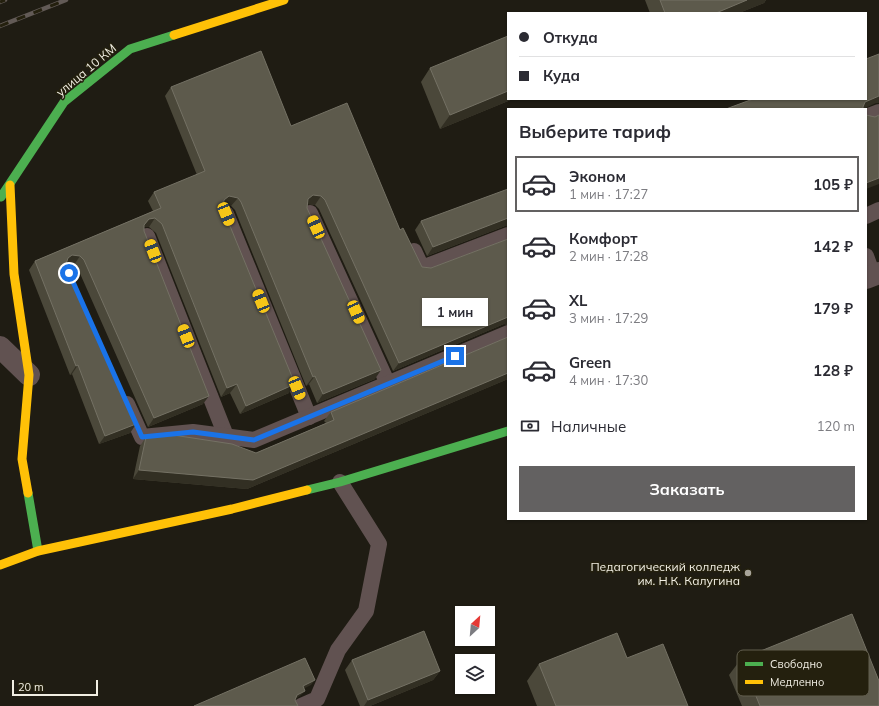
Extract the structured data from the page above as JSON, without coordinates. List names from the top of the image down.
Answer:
{
  "streets": {
    "street": ["улица 10 КМ"]
  },
  "places": ["Педагогический колледж им. Н.К. Калугина"],
  "legend": ["Свободно", "Медленно"],
  "scale_bar": "20 m",
  "north": "top right",
  "page": {
    "banner": ["Откуда", "Куда"],
    "heading": "Выберите тариф",
    "list": [
      {
        "name": "Эконом",
        "note": "1 мин · 17:27",
        "value": "105 ₽"
      },
      {
        "name": "Комфорт",
        "note": "2 мин · 17:28",
        "value": "142 ₽"
      },
      {
        "name": "XL",
        "note": "3 мин · 17:29",
        "value": "179 ₽"
      },
      {
        "name": "Green",
        "note": "4 мин · 17:30",
        "value": "128 ₽"
      }
    ],
    "bubble": "1 мин",
    "pay": ["Наличные", "120 m"],
    "buttons": "Заказать",
    "scale": "20 m"
  }
}
